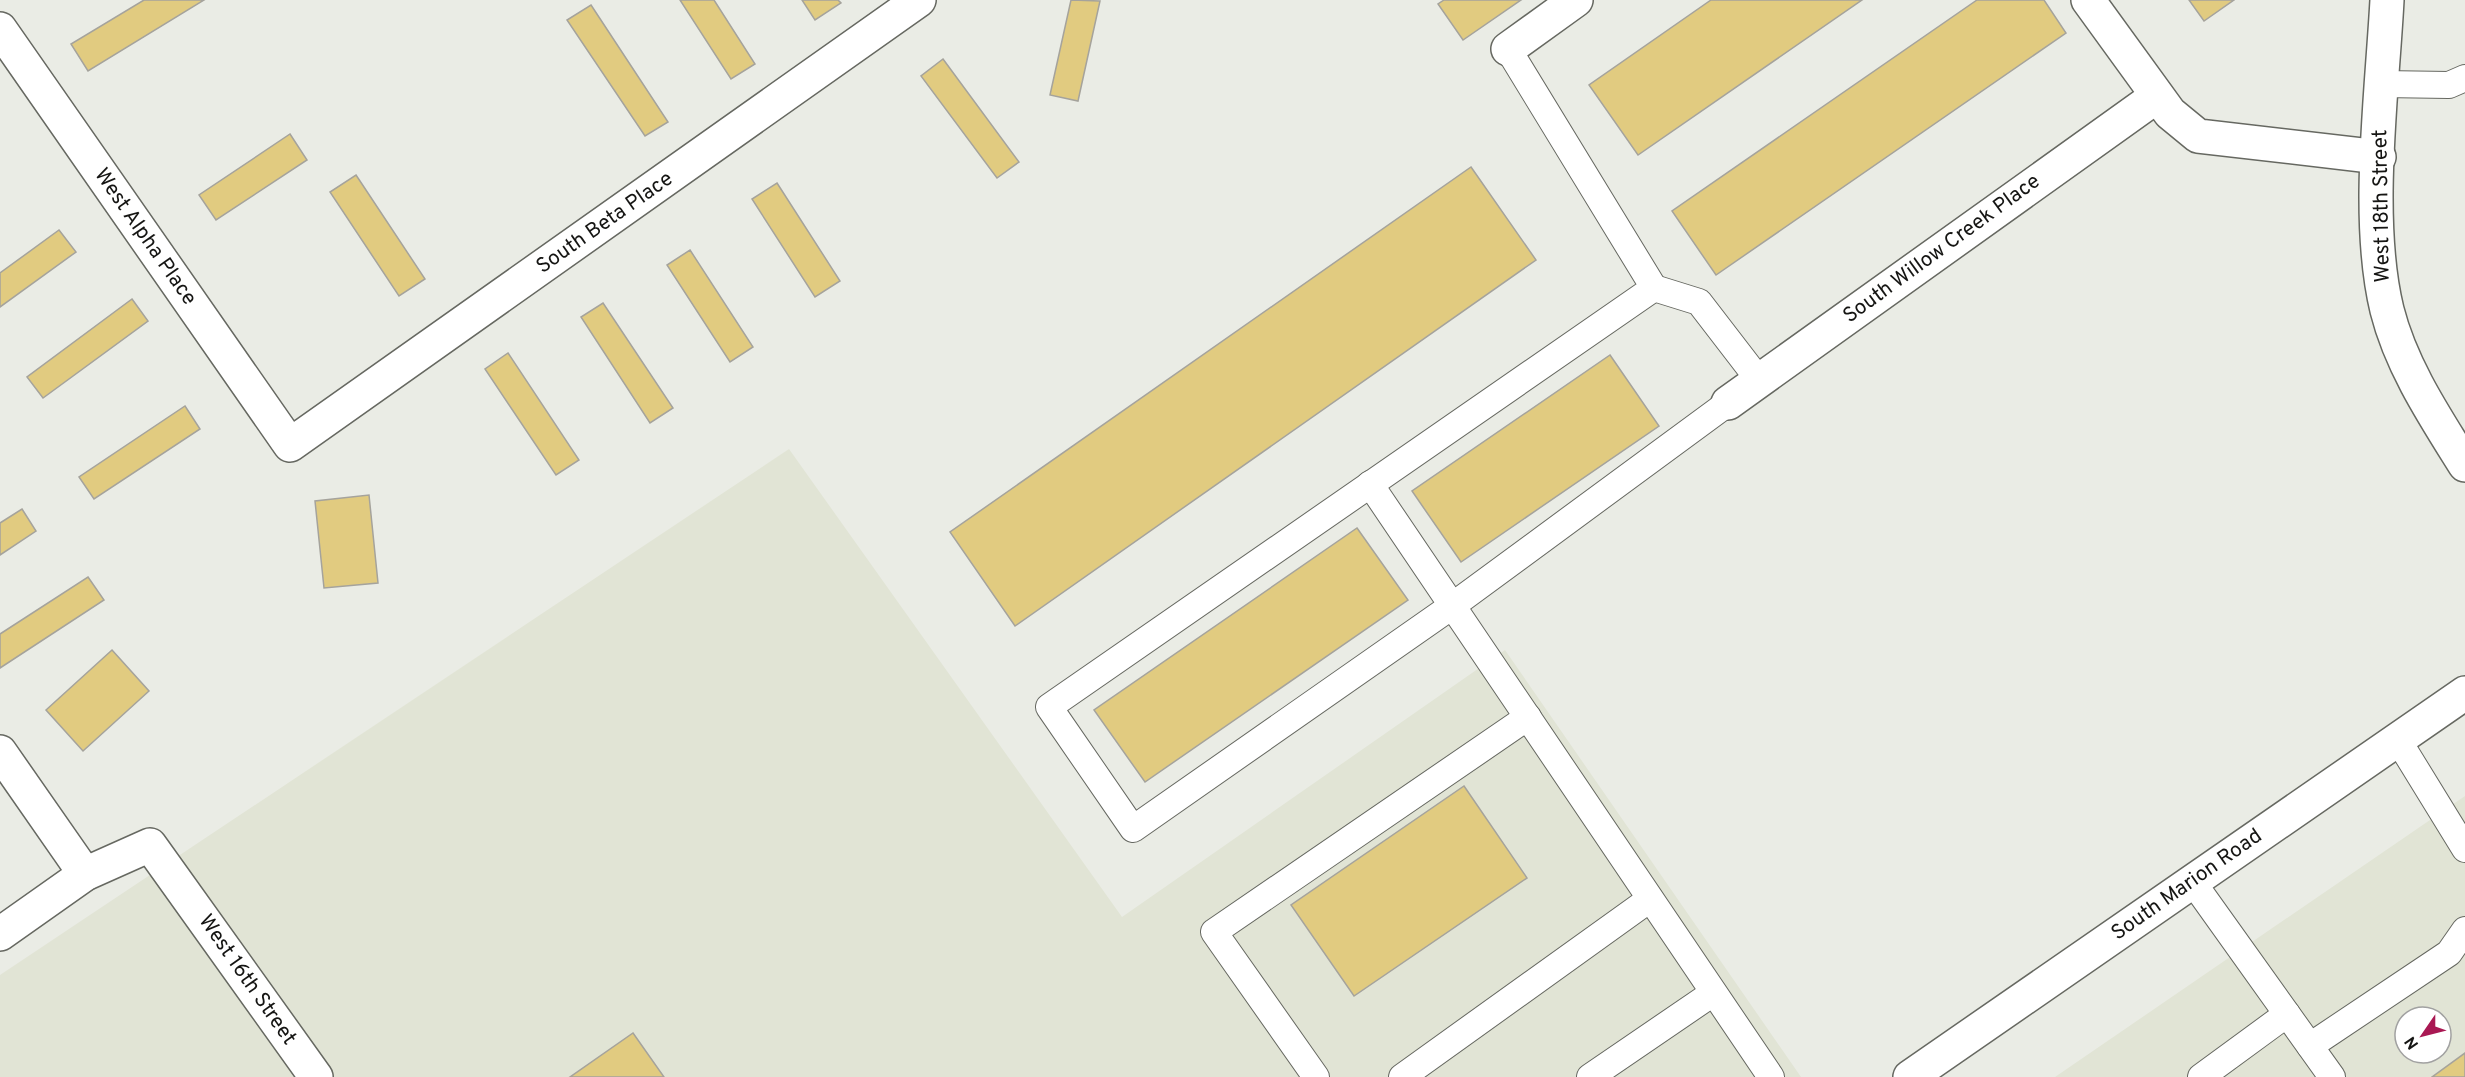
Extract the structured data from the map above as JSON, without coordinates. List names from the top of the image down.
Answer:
{
  "streets": {
    "street": [
      "West 18th Street",
      "South Beta Place",
      "West Alpha Place",
      "South Willow Creek Place",
      "South Marion Road",
      "West 16th Street"
    ]
  },
  "crossings": [
    ["South Beta Place", "West Alpha Place"]
  ],
  "north": "bottom left"
}
